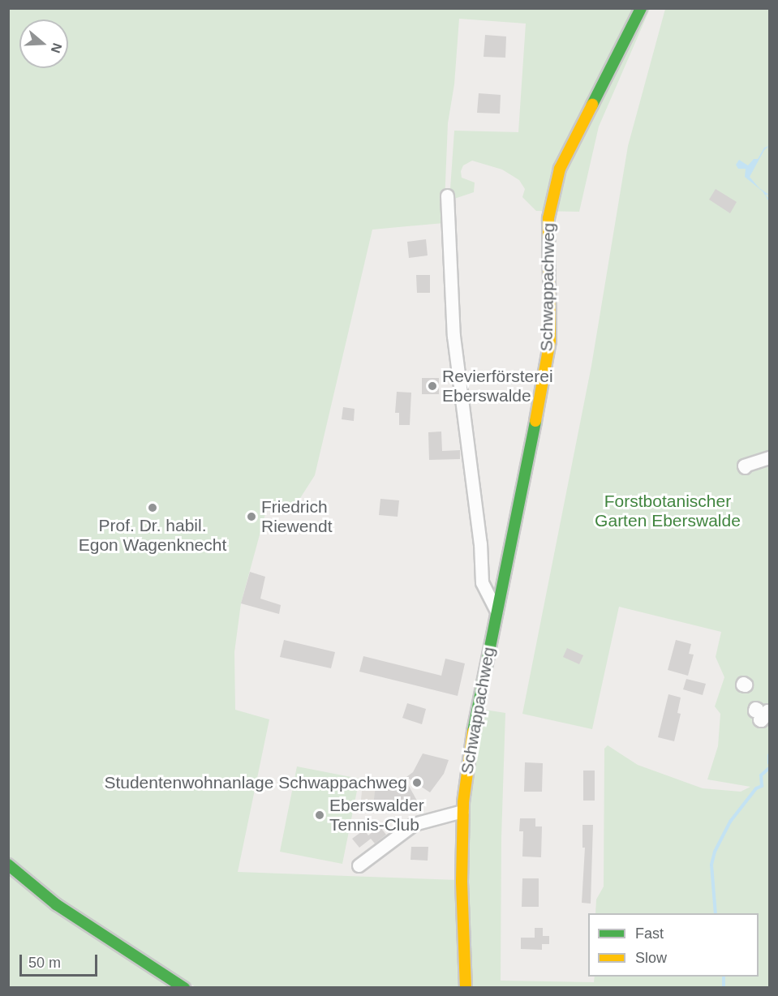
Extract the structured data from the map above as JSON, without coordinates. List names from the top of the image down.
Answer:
{
  "streets": {
    "street": ["Schwappachweg"]
  },
  "parks": ["Forstbotanischer Garten Eberswalde"],
  "places": [
    "Revierförsterei Eberswalde",
    "Prof. Dr. habil. Egon Wagenknecht",
    "Friedrich Riewendt",
    "Studentenwohnanlage Schwappachweg",
    "Eberswalder Tennis-Club"
  ],
  "legend": ["Fast", "Slow"],
  "scale_bar": "50 m",
  "north": "right"
}
